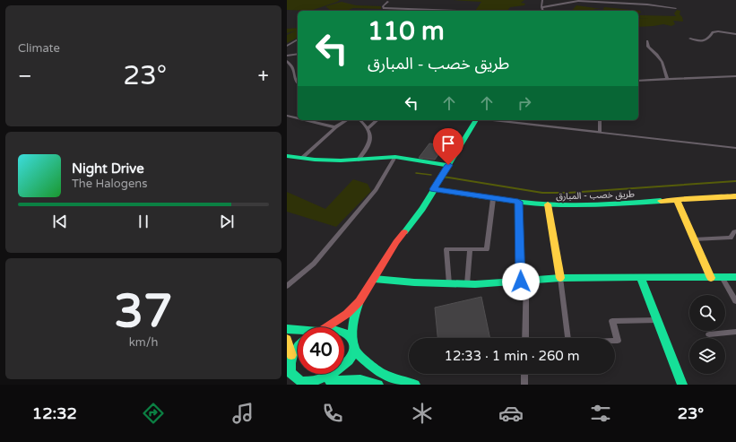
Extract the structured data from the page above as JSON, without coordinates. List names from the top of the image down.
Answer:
{
  "streets": {
    "main road": ["طريق خصب - المبارق"]
  },
  "page": {
    "tile": [
      "Climate",
      ["37", "km/h"]
    ],
    "turn": ["110 m", "طريق خصب - المبارق"],
    "heat": ["−", "23°", "+"],
    "song": ["Night Drive", "The Halogens"],
    "limit": "40",
    "trip": "12:33 · 1 min · 260 m",
    "tabs": ["12:32", "23°"]
  }
}
